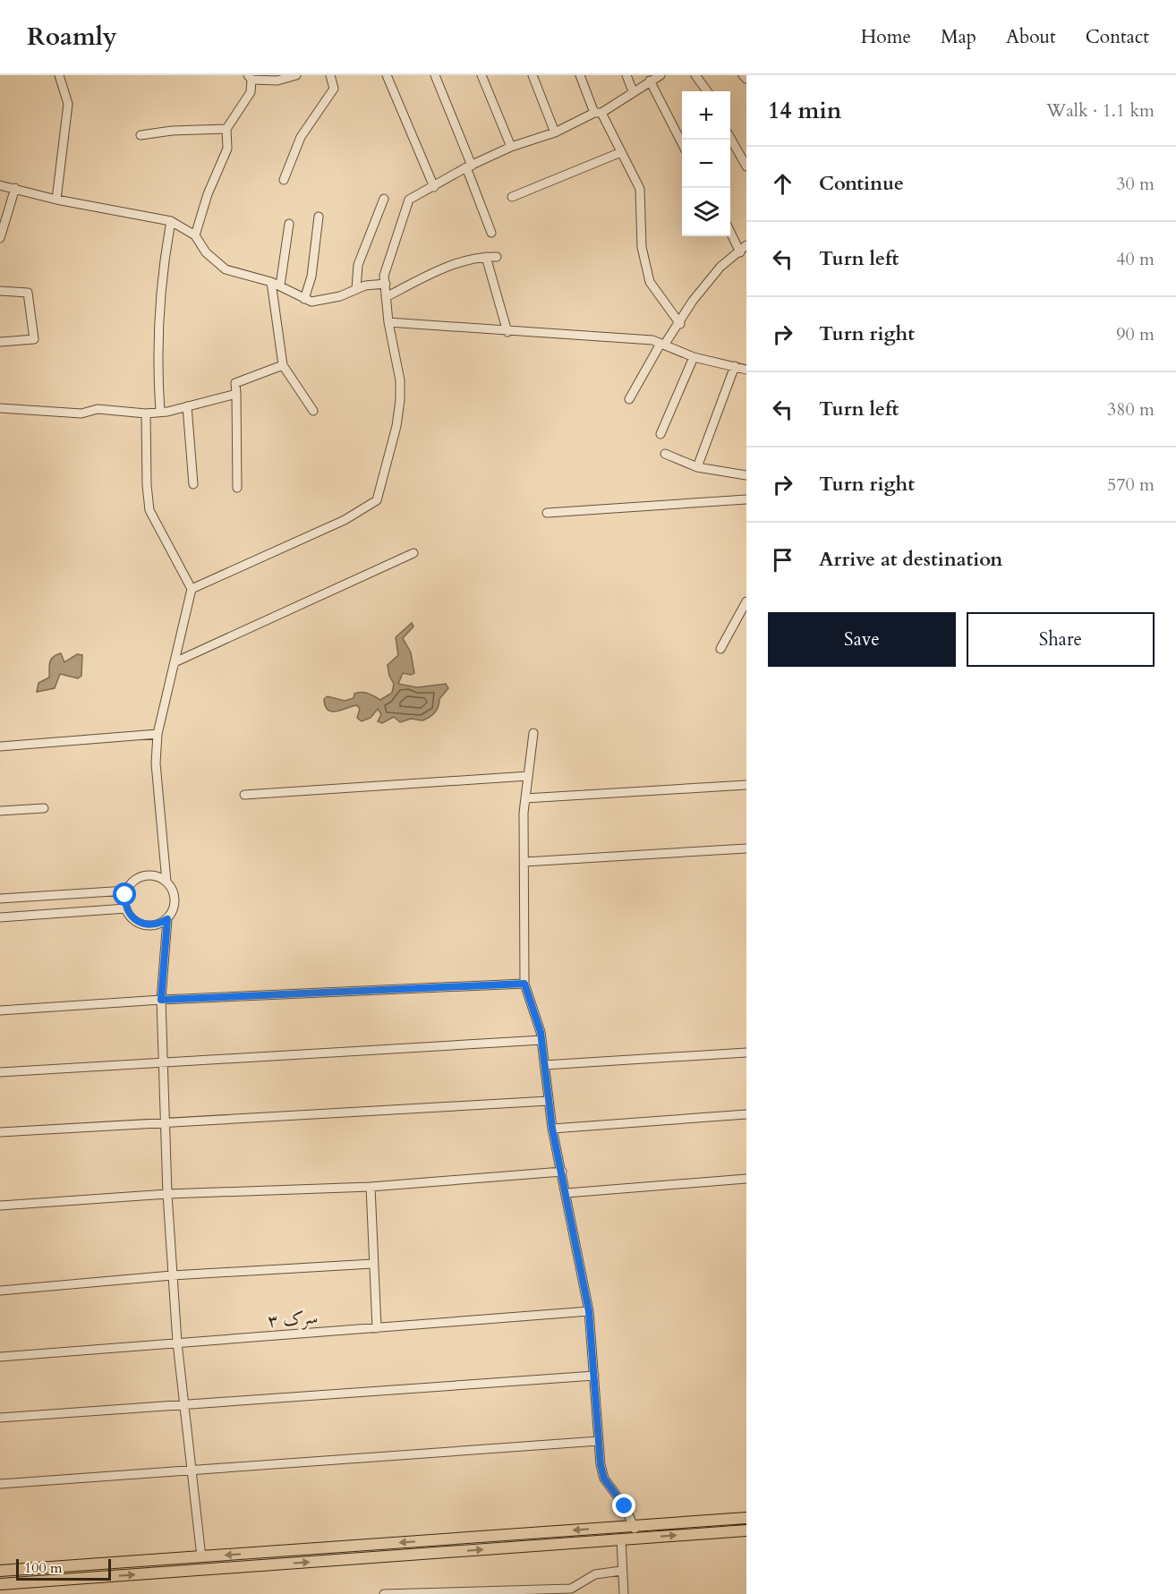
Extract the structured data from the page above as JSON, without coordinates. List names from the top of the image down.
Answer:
{
  "streets": {
    "street": ["سرک ۳"]
  },
  "scale_bar": "100 m",
  "page": {
    "header": "Roamly",
    "nav": [
      "Home",
      "Map",
      "About",
      "Contact"
    ],
    "heading": ["14 min", "Walk · 1.1 km"],
    "map_buttons": ["+", "−"],
    "list": [
      ["Continue", "30 m"],
      ["Turn left", "40 m"],
      ["Turn right", "90 m"],
      ["Turn left", "380 m"],
      ["Turn right", "570 m"],
      "Arrive at destination"
    ],
    "buttons": ["Save", "Share"],
    "scale": "100 m"
  }
}
